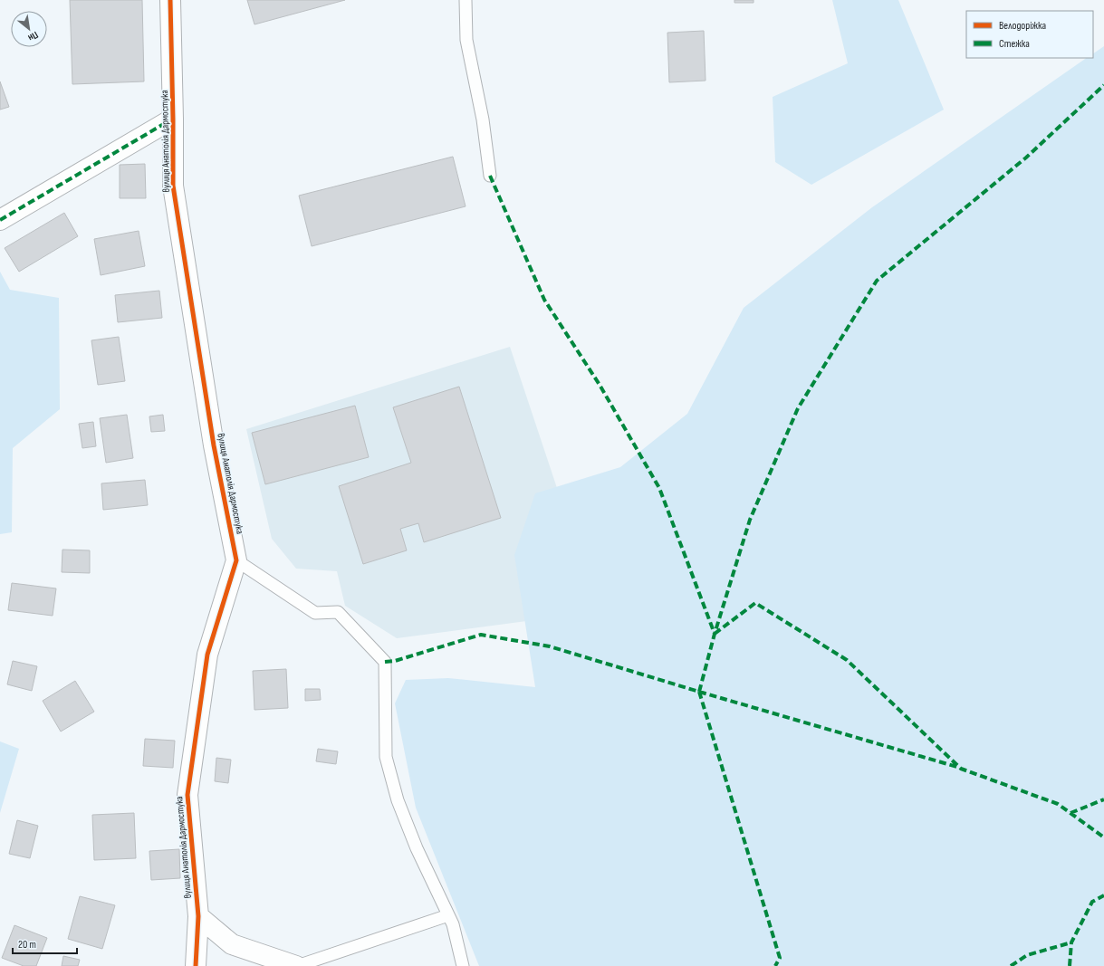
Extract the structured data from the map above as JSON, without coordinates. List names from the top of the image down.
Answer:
{
  "streets": {
    "street": ["вулиця Анатолія Дармостука"]
  },
  "legend": ["Велодоріжка", "Стежка"],
  "scale_bar": "20 m",
  "north": "bottom right"
}
